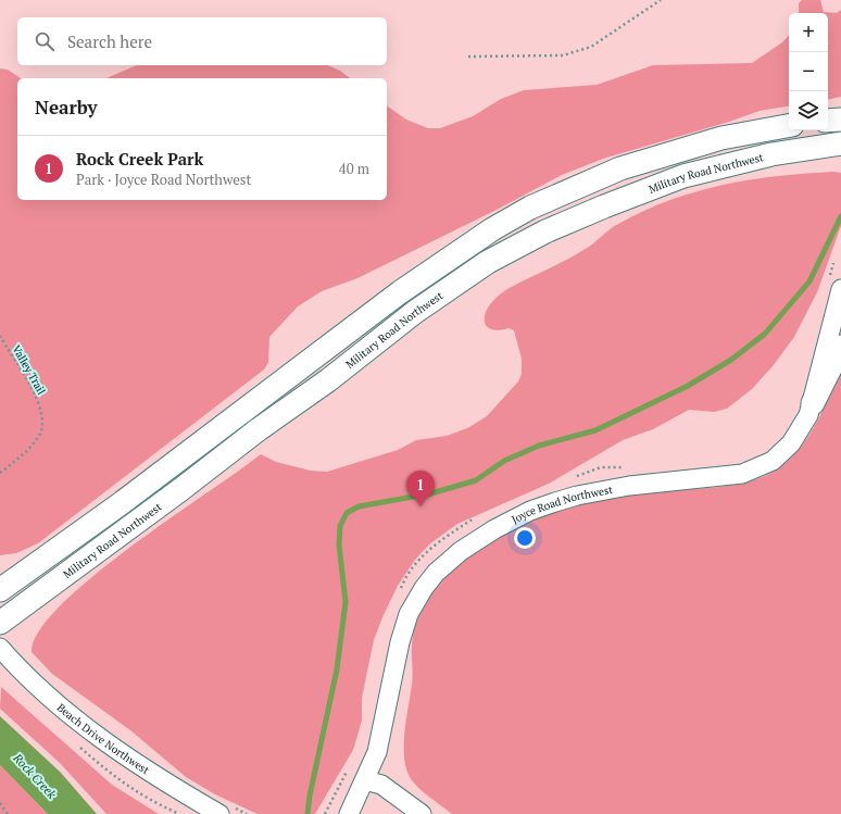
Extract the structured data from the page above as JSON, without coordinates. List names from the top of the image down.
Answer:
{
  "streets": {
    "main road": ["Military Road Northwest"],
    "street": ["Joyce Road Northwest", "Beach Drive Northwest"],
    "path": ["Valley Trail"]
  },
  "water": ["Rock Creek"],
  "page": {
    "map_buttons": ["+", "−"],
    "search": "Search here",
    "heading": "Nearby",
    "list": [
      {
        "mark": "1",
        "name": "Rock Creek Park",
        "note": "Park · Joyce Road Northwest",
        "value": "40 m"
      }
    ],
    "pins": "1"
  }
}
